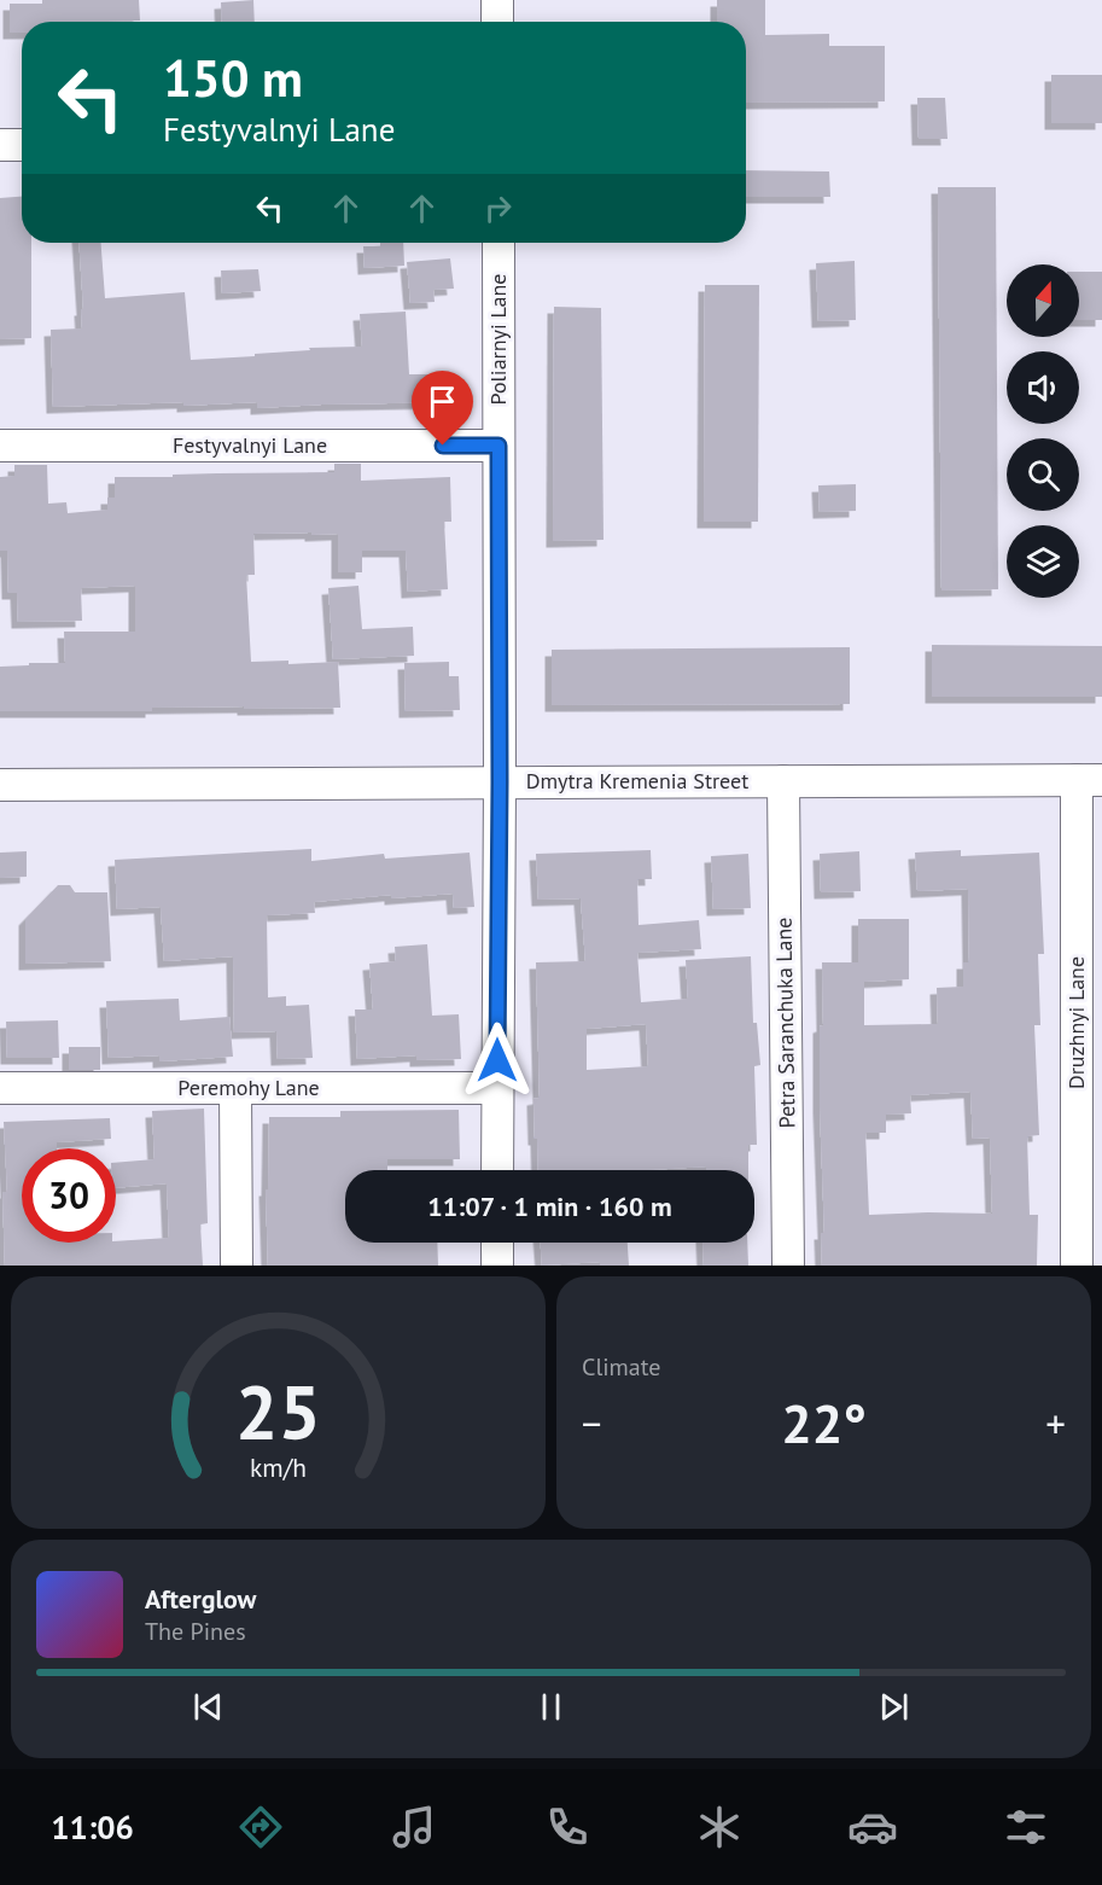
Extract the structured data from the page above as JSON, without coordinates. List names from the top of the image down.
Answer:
{
  "streets": {
    "street": [
      "Poliarnyi Lane",
      "Festyvalnyi Lane",
      "Dmytra Kremenia Street",
      "Petra Saranchuka Lane",
      "Druzhnyi Lane",
      "Peremohy Lane"
    ]
  },
  "crossings": [
    ["Poliarnyi Lane", "Festyvalnyi Lane"],
    ["Poliarnyi Lane", "Dmytra Kremenia Street"],
    ["Poliarnyi Lane", "Peremohy Lane"],
    ["Dmytra Kremenia Street", "Petra Saranchuka Lane"],
    ["Dmytra Kremenia Street", "Druzhnyi Lane"]
  ],
  "north": "top",
  "page": {
    "turn": ["150 m", "Festyvalnyi Lane"],
    "limit": "30",
    "trip": "11:07 · 1 min · 160 m",
    "tile": "Climate",
    "heat": ["−", "22°", "+"],
    "song": ["Afterglow", "The Pines"],
    "tabs": "11:06",
    "gauge": ["25", "km/h"]
  }
}
